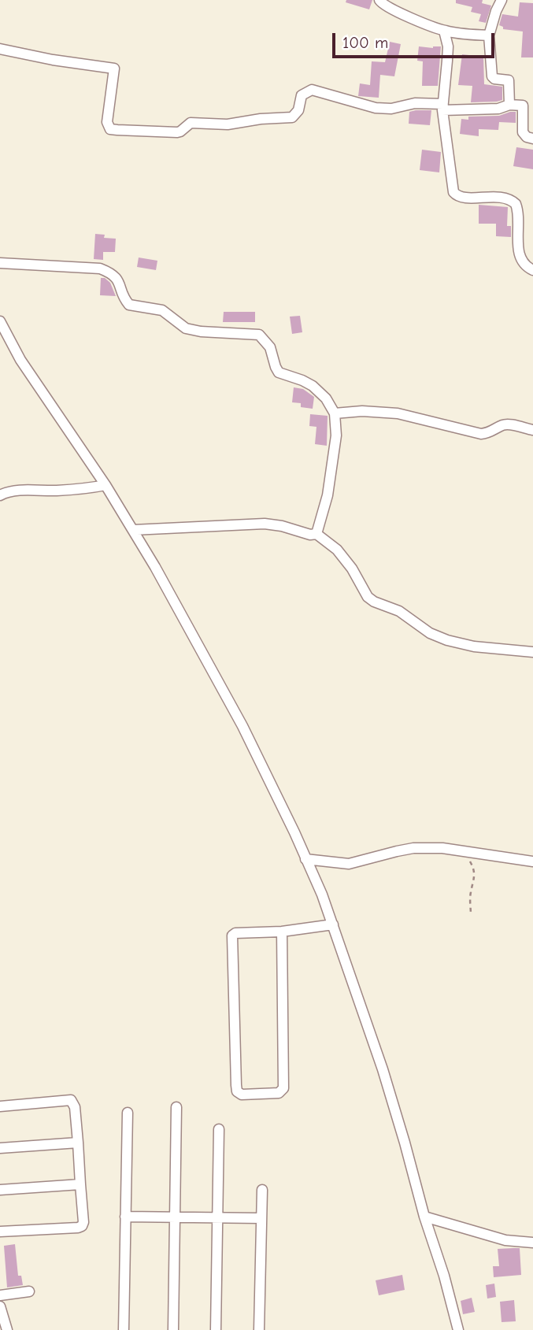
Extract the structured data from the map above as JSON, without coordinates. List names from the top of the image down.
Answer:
{
  "scale_bar": "100 m"
}
